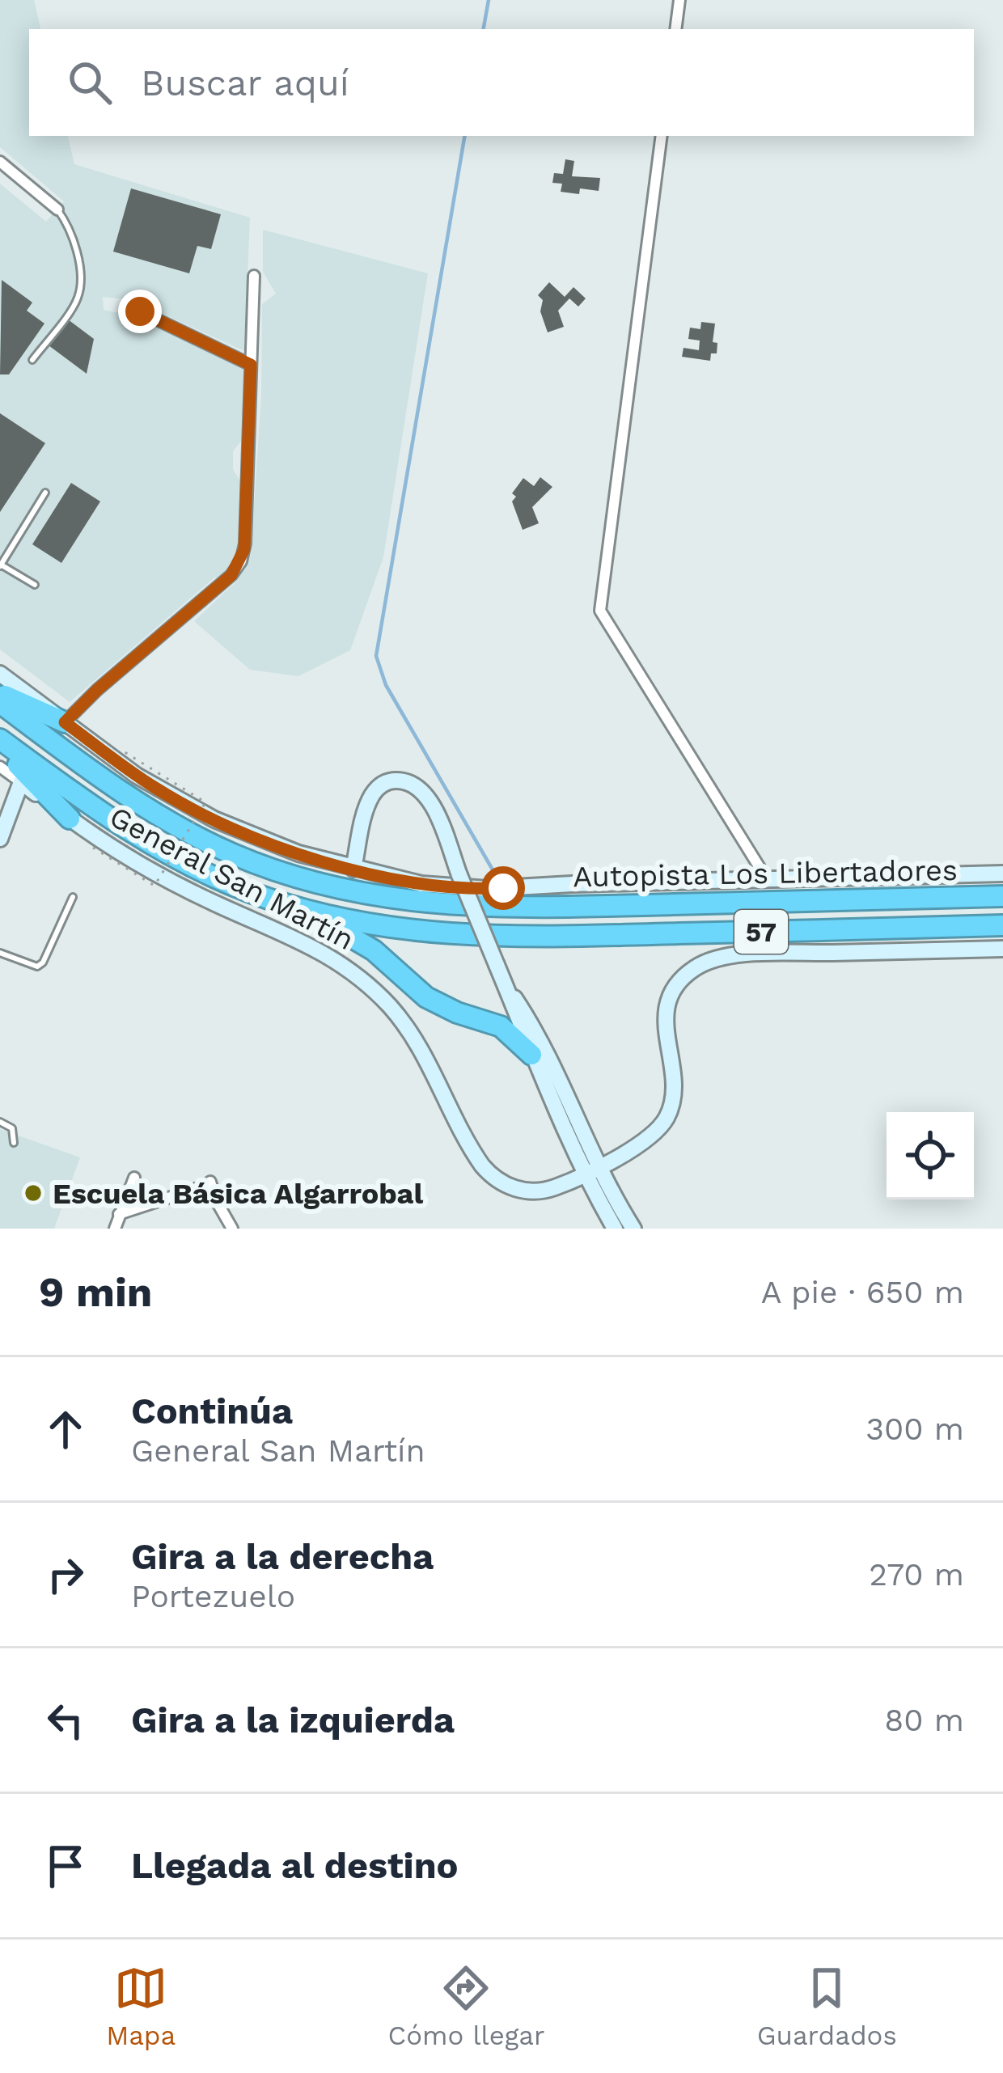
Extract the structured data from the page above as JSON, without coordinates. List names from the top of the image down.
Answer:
{
  "streets": {
    "highway": ["Autopista Los Libertadores", "57"],
    "street": ["General San Martín"]
  },
  "places": ["Escuela Básica Algarrobal"],
  "page": {
    "search": "Buscar aquí",
    "heading": ["9 min", "A pie · 650 m"],
    "list": [
      ["Continúa", "General San Martín", "300 m"],
      ["Gira a la derecha", "Portezuelo", "270 m"],
      ["Gira a la izquierda", "80 m"],
      "Llegada al destino"
    ],
    "nav": ["Mapa", "Cómo llegar", "Guardados"]
  }
}
